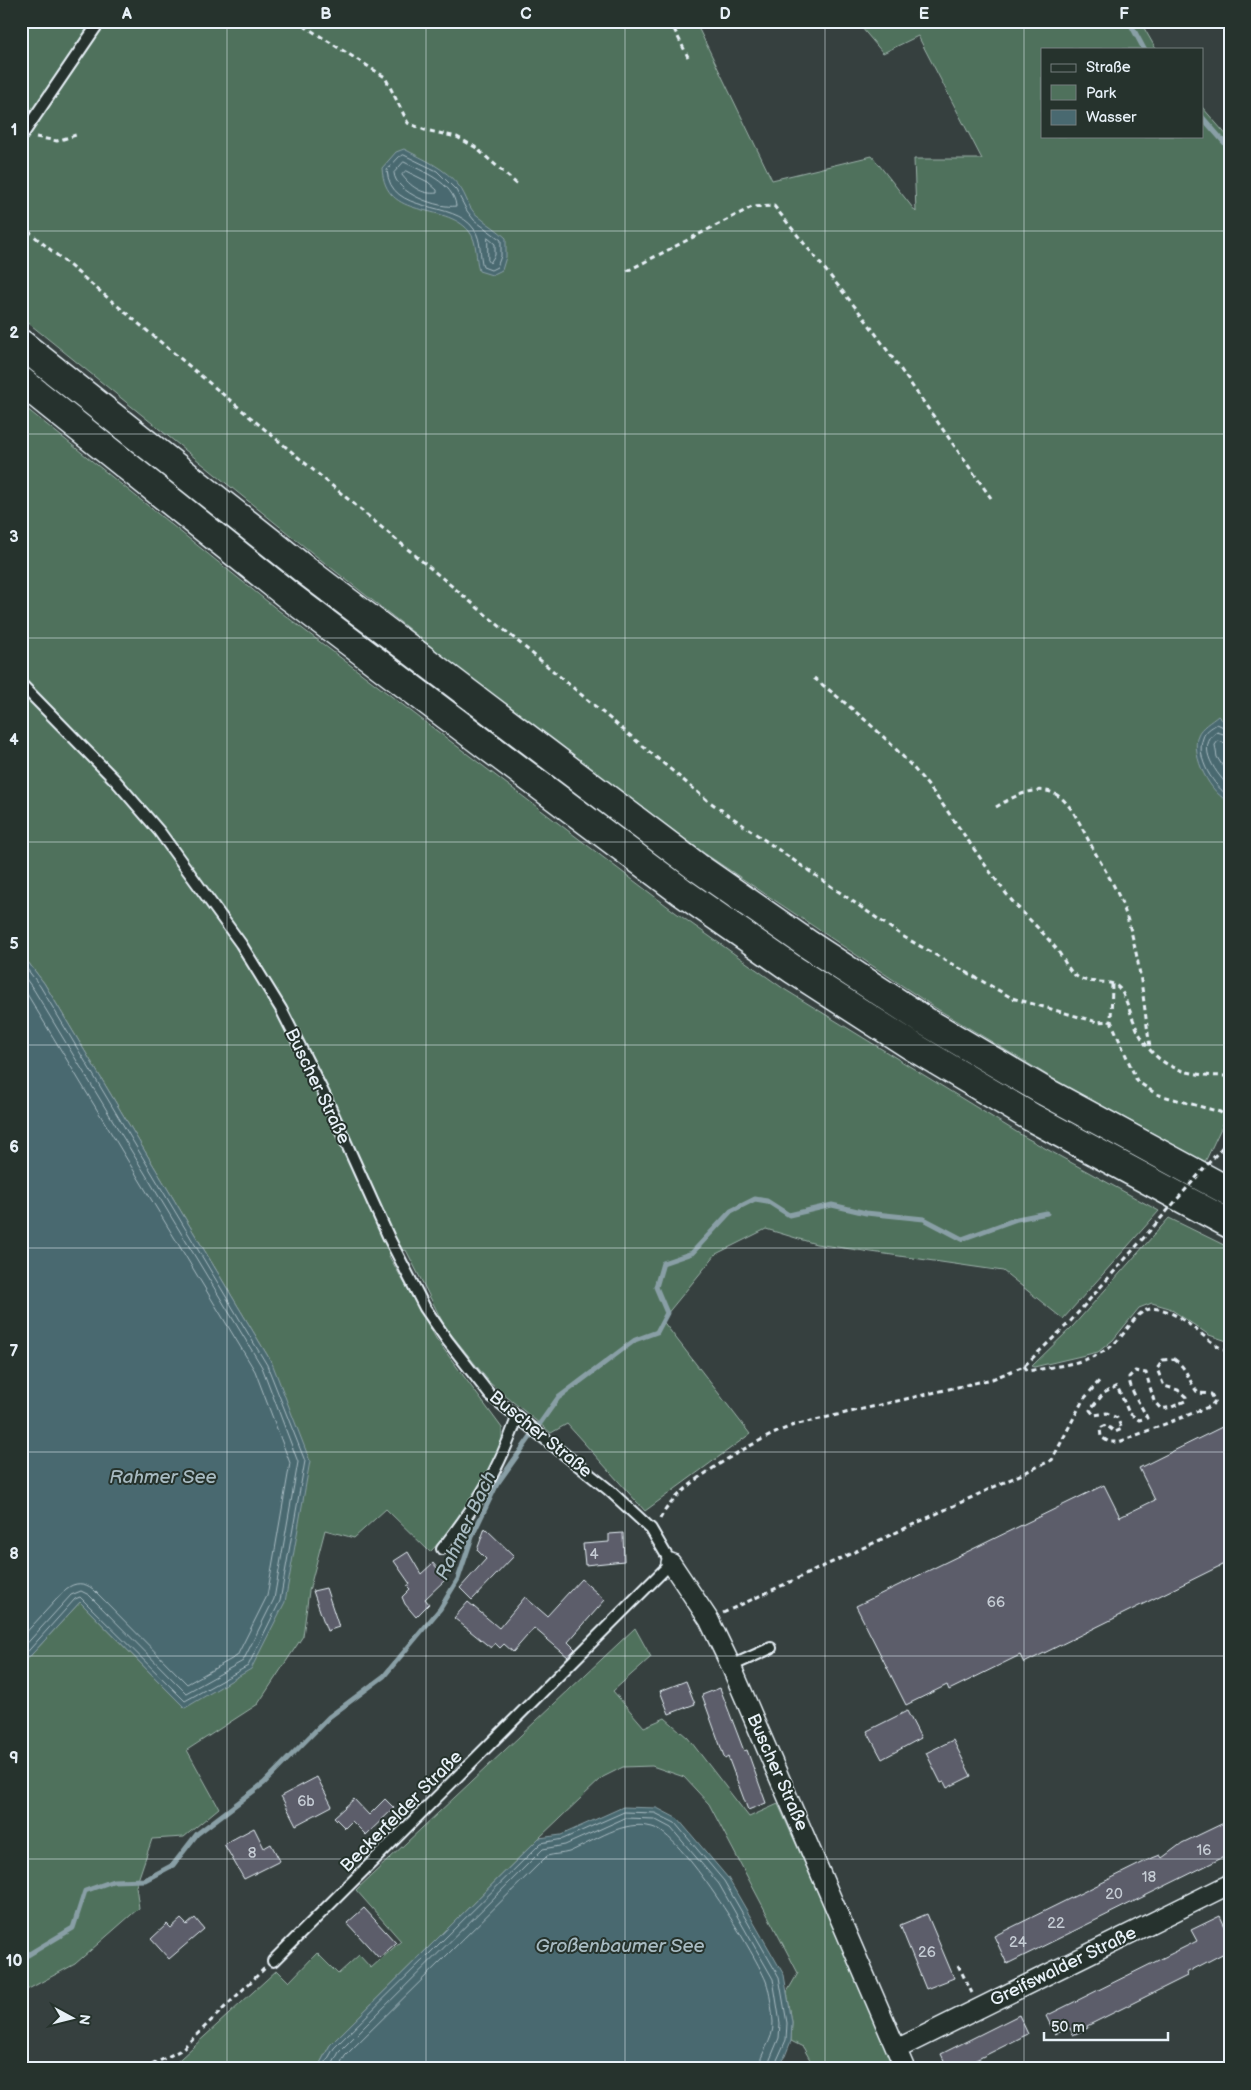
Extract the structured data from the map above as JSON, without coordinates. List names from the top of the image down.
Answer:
{
  "streets": {
    "street": ["Buscher Straße", "Greifswalder Straße"],
    "lane": ["Beckerfelder Straße"]
  },
  "crossings": [
    ["Buscher Straße", "Beckerfelder Straße"],
    ["Buscher Straße", "Greifswalder Straße"]
  ],
  "water": ["Rahmer See", "Rahmer Bach", "Großenbaumer See"],
  "house_numbers": [
    "4",
    "66",
    "6b",
    "16",
    "8",
    "18",
    "20",
    "22",
    "24",
    "26"
  ],
  "legend": ["Straße", "Park", "Wasser"],
  "scale_bar": "50 m",
  "north": "right",
  "grid": {
    "columns": [
      "A",
      "B",
      "C",
      "D",
      "E",
      "F"
    ],
    "rows": [
      "1",
      "2",
      "3",
      "4",
      "5",
      "6",
      "7",
      "8",
      "9",
      "10"
    ]
  }
}
